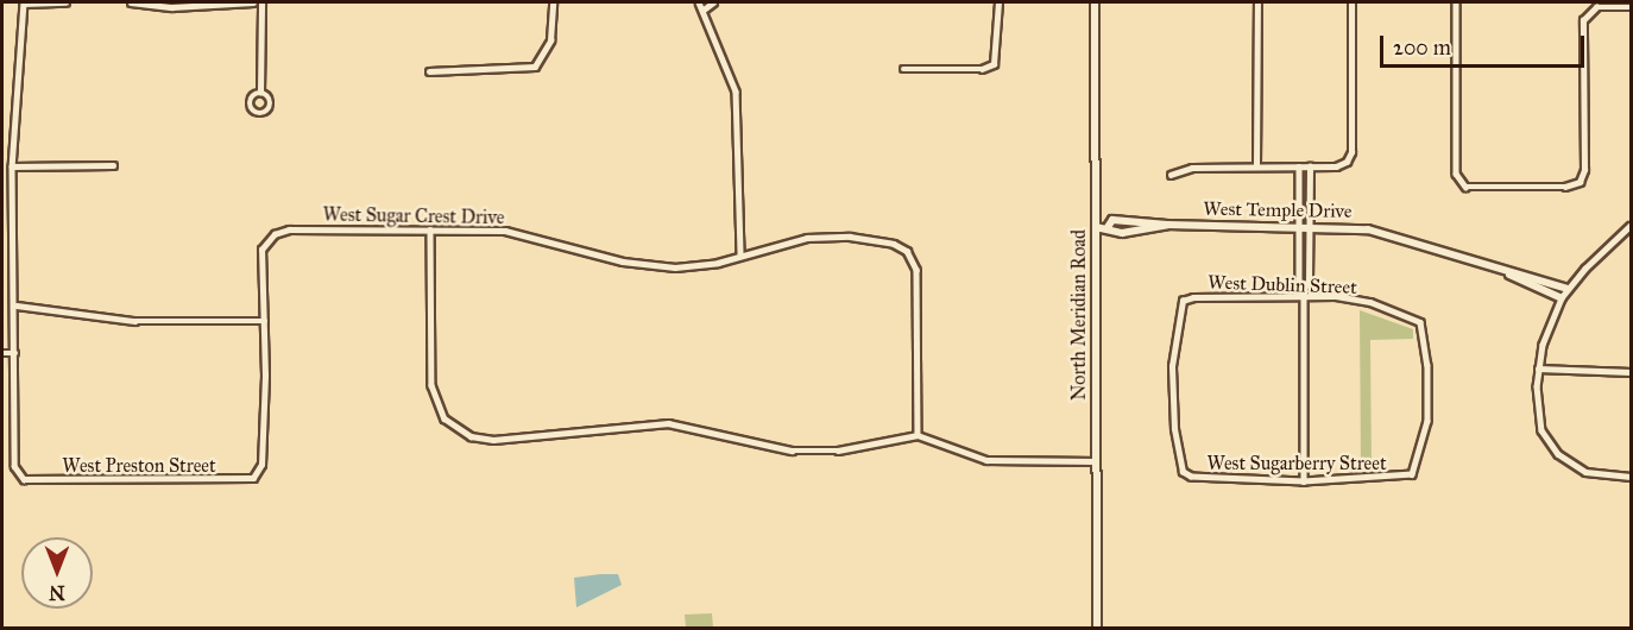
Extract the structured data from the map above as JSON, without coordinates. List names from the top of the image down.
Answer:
{
  "streets": {
    "street": [
      "West Temple Drive",
      "West Sugar Crest Drive",
      "West Dublin Street",
      "North Meridian Road",
      "West Sugarberry Street",
      "West Preston Street"
    ]
  },
  "crossings": [
    ["West Temple Drive", "North Meridian Road"],
    ["West Sugar Crest Drive", "West Preston Street"],
    ["West Dublin Street", "West Sugarberry Street"]
  ],
  "scale_bar": "200 m",
  "north": "bottom"
}
